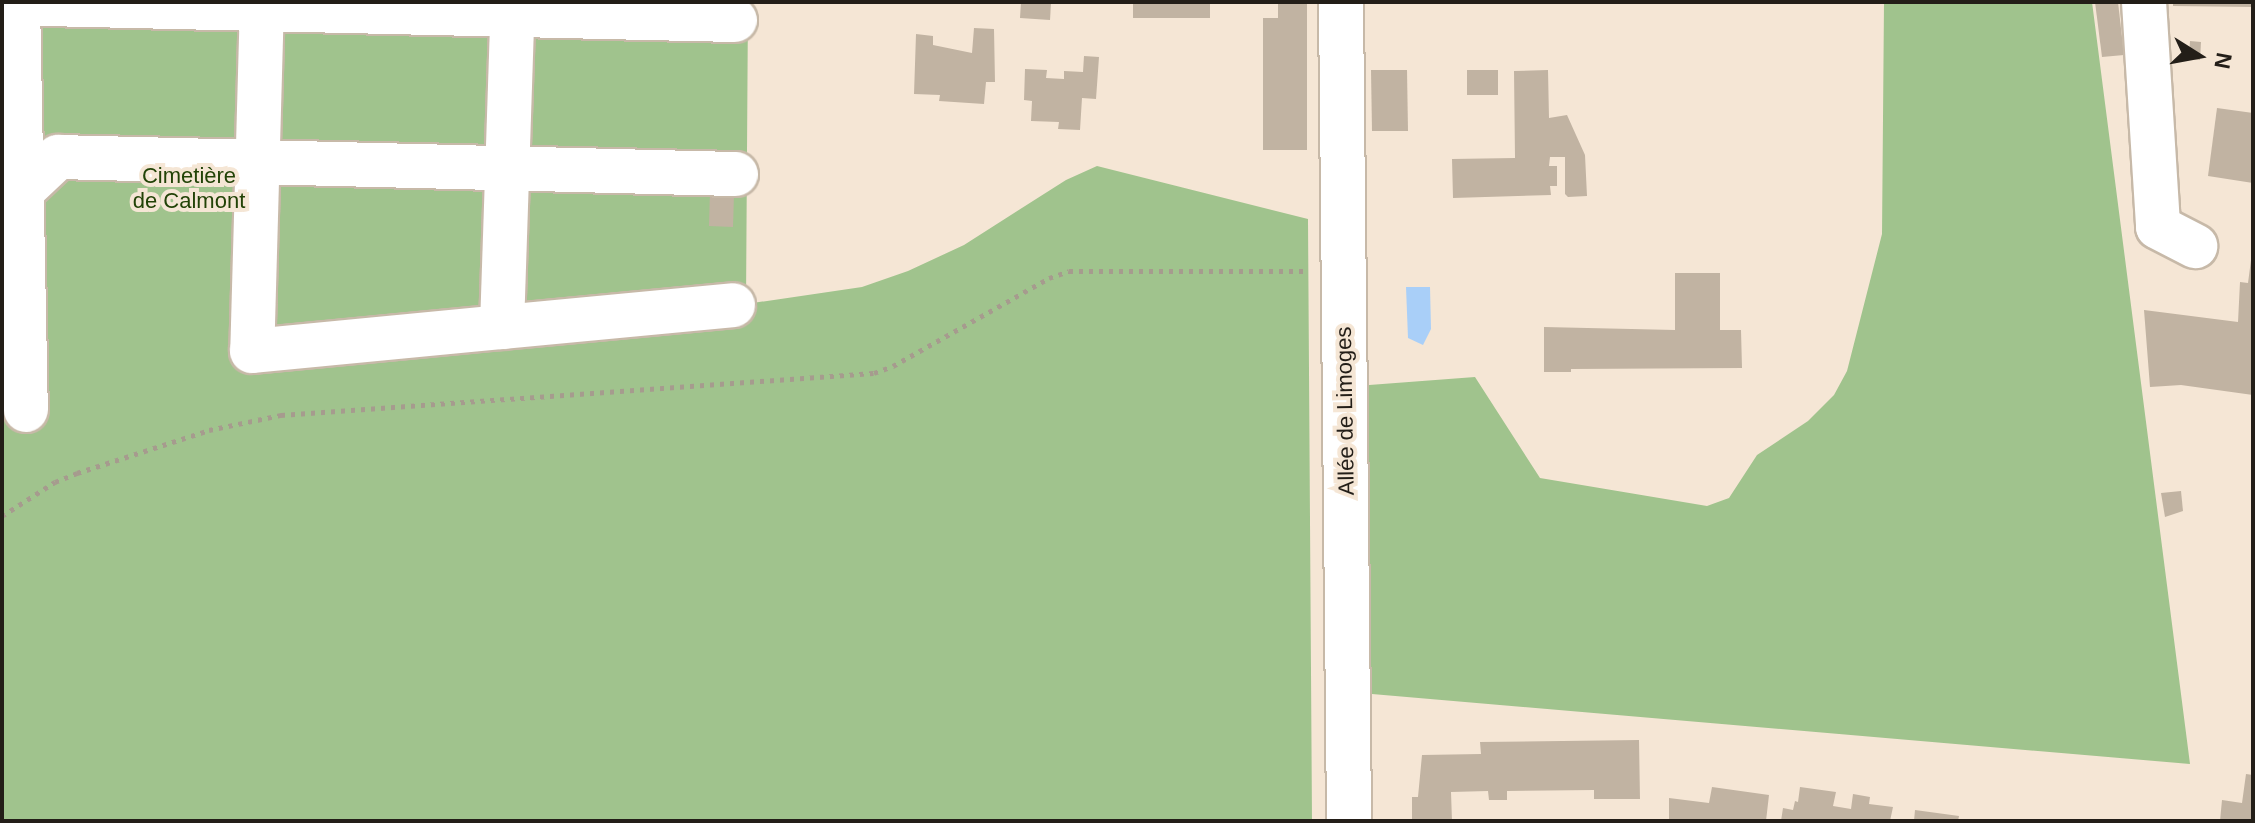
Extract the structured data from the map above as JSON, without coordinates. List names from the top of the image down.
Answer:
{
  "streets": {
    "street": ["Allée de Limoges"]
  },
  "parks": ["Cimetière de Calmont"],
  "north": "right"
}
